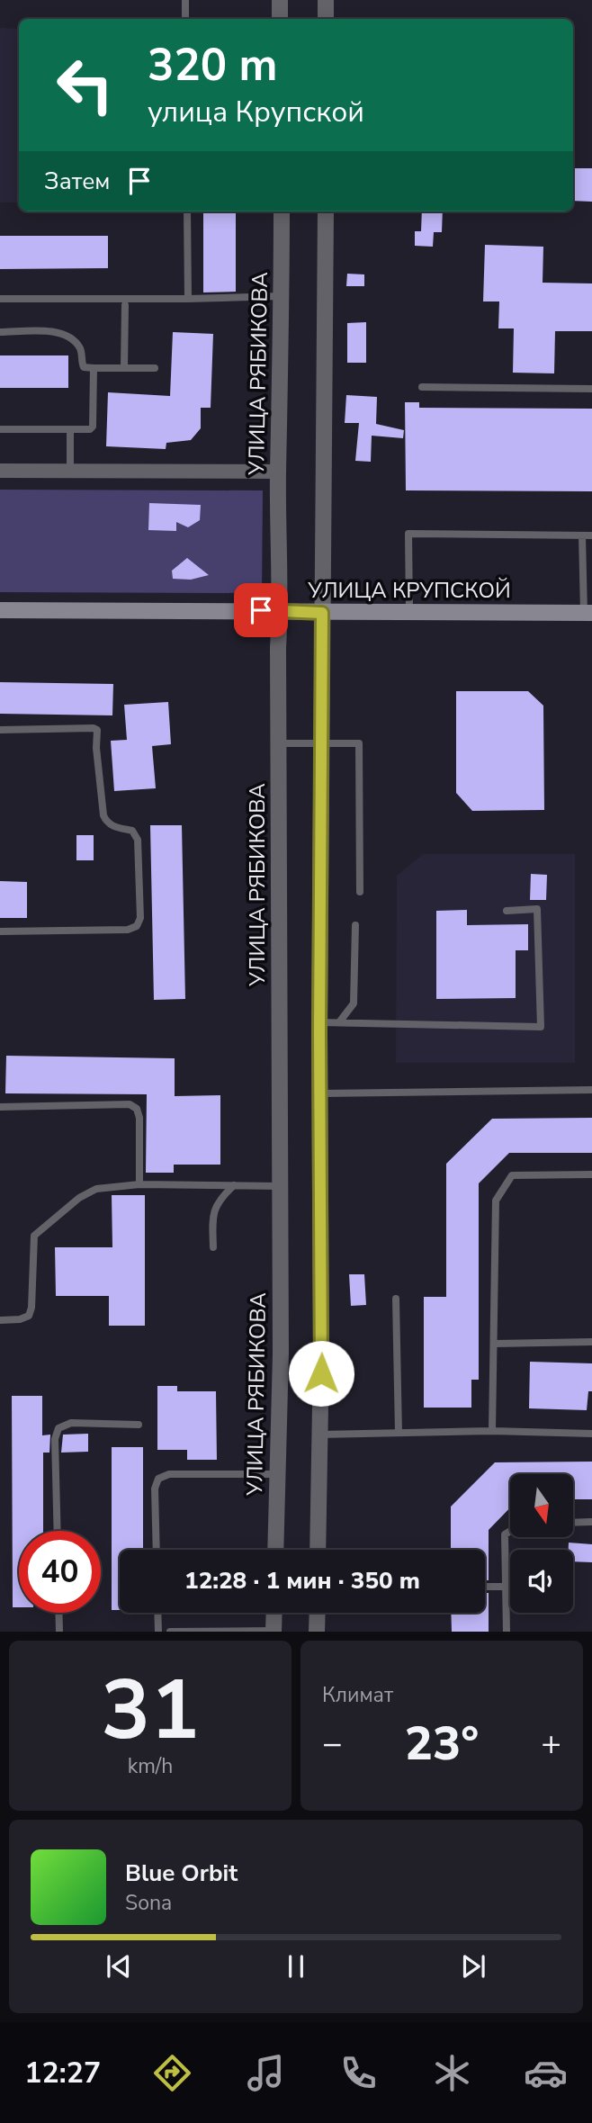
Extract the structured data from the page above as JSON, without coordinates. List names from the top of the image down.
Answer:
{
  "streets": {
    "main road": ["УЛИЦА КРУПСКОЙ"],
    "street": ["УЛИЦА РЯБИКОВА"]
  },
  "crossings": [
    ["УЛИЦА РЯБИКОВА", "УЛИЦА КРУПСКОЙ"]
  ],
  "north": "bottom",
  "page": {
    "turn": ["320 m", "улица Крупской"],
    "then": "Затем",
    "limit": "40",
    "trip": "12:28 · 1 мин · 350 m",
    "tile": [
      ["31", "km/h"],
      "Климат"
    ],
    "heat": ["−", "23°", "+"],
    "song": ["Blue Orbit", "Sona"],
    "tabs": "12:27"
  }
}
